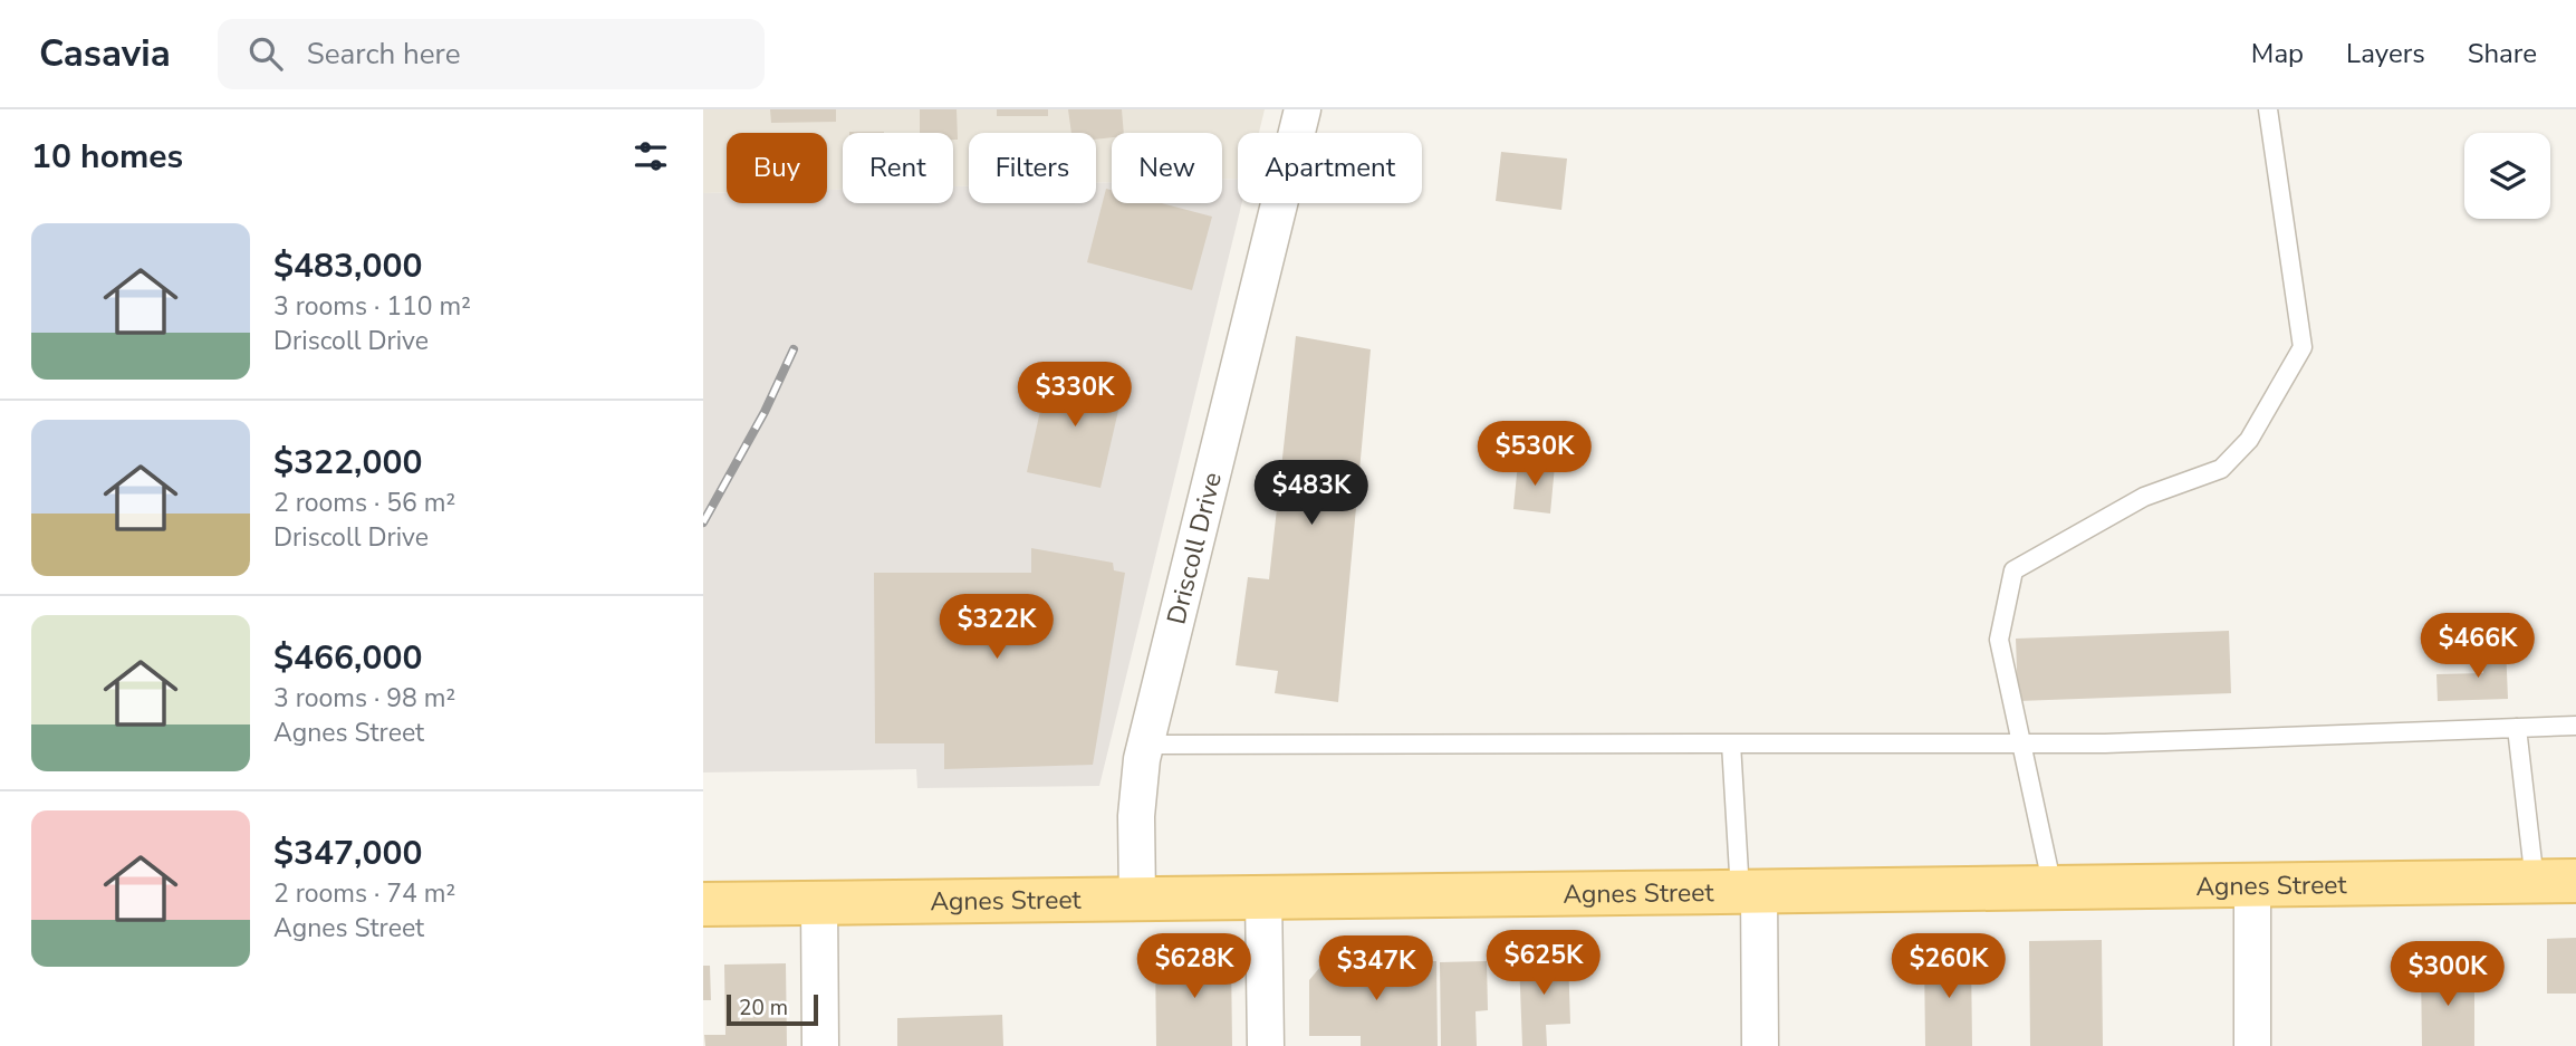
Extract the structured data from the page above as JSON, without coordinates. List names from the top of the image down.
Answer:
{
  "streets": {
    "main road": ["Agnes Street"],
    "street": ["Driscoll Drive"]
  },
  "crossings": [
    ["Driscoll Drive", "Agnes Street"]
  ],
  "scale_bar": "20 m",
  "page": {
    "header": "Casavia",
    "search": "Search here",
    "nav": ["Map", "Layers", "Share"],
    "heading": "10 homes",
    "chip": [
      "Buy",
      "Rent",
      "Filters",
      "New",
      "Apartment"
    ],
    "list": [
      {
        "name": "$483,000",
        "note": "3 rooms · 110 m² · Driscoll Drive"
      },
      {
        "name": "$322,000",
        "note": "2 rooms · 56 m² · Driscoll Drive"
      },
      {
        "name": "$466,000",
        "note": "3 rooms · 98 m² · Agnes Street"
      },
      {
        "name": "$347,000",
        "note": "2 rooms · 74 m² · Agnes Street"
      }
    ],
    "price": [
      "$330K",
      "$530K",
      "$483K",
      "$322K",
      "$466K",
      "$625K",
      "$628K",
      "$260K",
      "$347K",
      "$300K"
    ],
    "scale": "20 m"
  }
}
